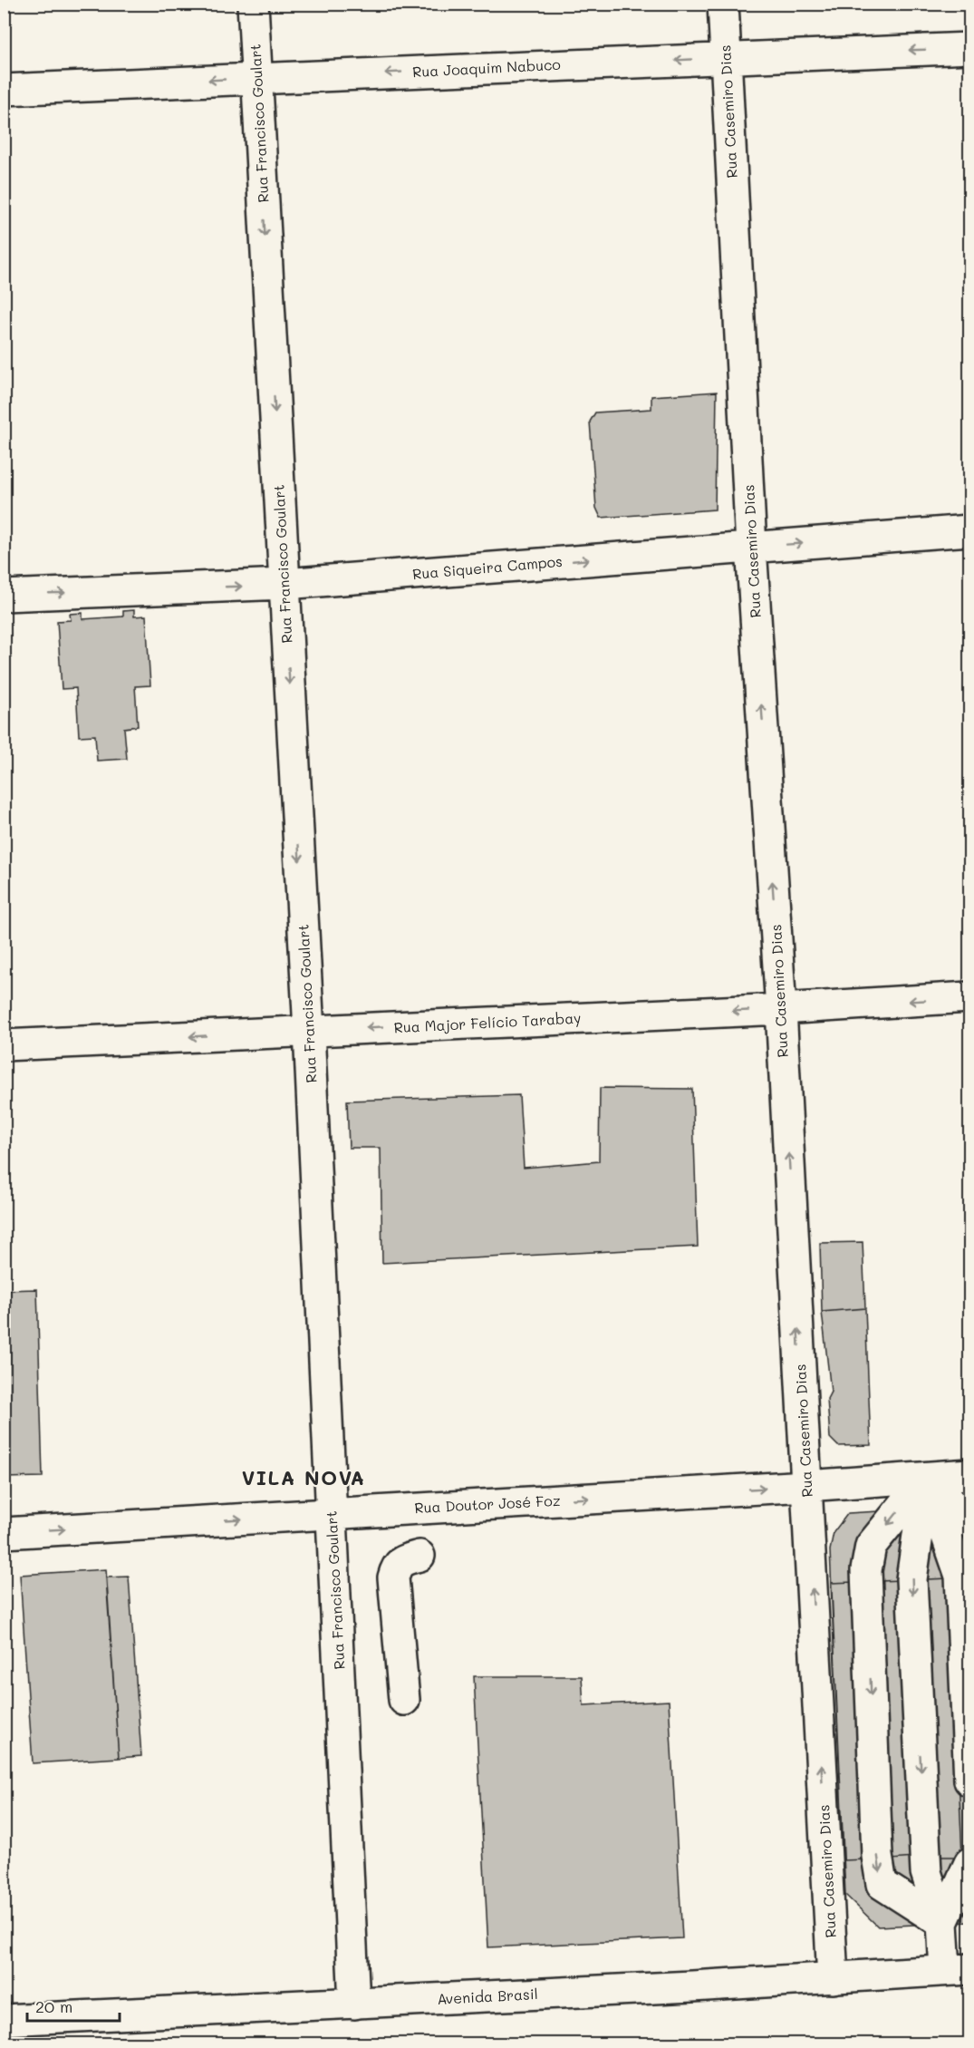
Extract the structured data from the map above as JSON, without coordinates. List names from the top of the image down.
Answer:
{
  "streets": {
    "street": [
      "Rua Joaquim Nabuco",
      "Rua Casemiro Dias",
      "Rua Francisco Goulart",
      "Rua Siqueira Campos",
      "Rua Major Felício Tarabay",
      "Rua Doutor José Foz",
      "Avenida Brasil"
    ]
  },
  "crossings": [
    ["Rua Joaquim Nabuco", "Rua Casemiro Dias"],
    ["Rua Joaquim Nabuco", "Rua Francisco Goulart"],
    ["Rua Casemiro Dias", "Rua Siqueira Campos"],
    ["Rua Casemiro Dias", "Rua Major Felício Tarabay"],
    ["Rua Casemiro Dias", "Rua Doutor José Foz"],
    ["Rua Casemiro Dias", "Avenida Brasil"],
    ["Rua Francisco Goulart", "Rua Siqueira Campos"],
    ["Rua Francisco Goulart", "Rua Major Felício Tarabay"],
    ["Rua Francisco Goulart", "Rua Doutor José Foz"],
    ["Rua Francisco Goulart", "Avenida Brasil"]
  ],
  "one_way": [
    "Rua Joaquim Nabuco",
    "Rua Francisco Goulart",
    "Rua Siqueira Campos",
    "Rua Major Felício Tarabay",
    "Rua Doutor José Foz"
  ],
  "districts": ["VILA NOVA"],
  "scale_bar": "20 m"
}
